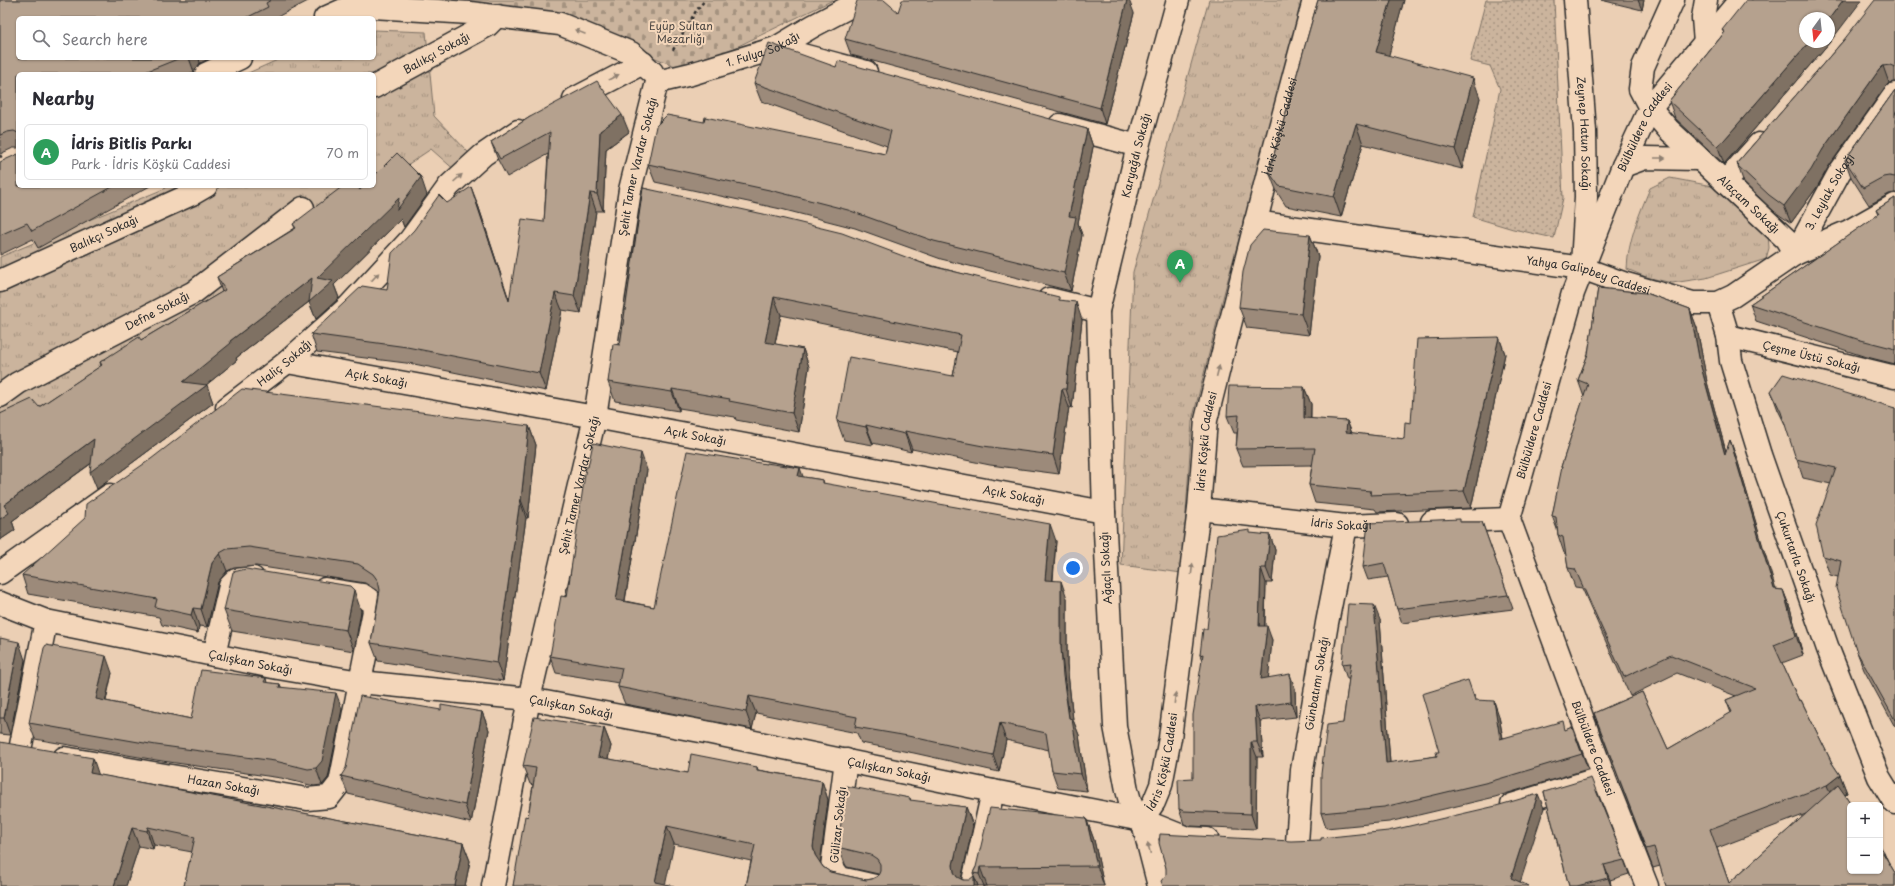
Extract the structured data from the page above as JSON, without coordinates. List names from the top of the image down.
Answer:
{
  "streets": {
    "street": [
      "1. Fulya Sokağı",
      "Balıkçı Sokağı",
      "İdris Köşkü Caddesi",
      "Bülbüldere Caddesi",
      "Zeynep Hatun Sokağı",
      "Karyağdı Sokağı",
      "Şehit Tamer Vardar Sokağı",
      "3. Leylak Sokağı",
      "Alaçam Sokağı",
      "Yahya Galipbey Caddesi",
      "Defne Sokağı",
      "Çeşme Üstü Sokağı",
      "Haliç Sokağı",
      "Açık Sokağı",
      "İdris Sokağı",
      "Çukurtarla Sokağı",
      "Ağaçlı Sokağı",
      "Çalışkan Sokağı",
      "Günbatımı Sokağı",
      "Hazan Sokağı",
      "Gülizar Sokağı"
    ]
  },
  "crossings": [
    ["1. Fulya Sokağı", "Şehit Tamer Vardar Sokağı"],
    ["İdris Köşkü Caddesi", "Yahya Galipbey Caddesi"],
    ["İdris Köşkü Caddesi", "İdris Sokağı"],
    ["İdris Köşkü Caddesi", "Ağaçlı Sokağı"],
    ["İdris Köşkü Caddesi", "Çalışkan Sokağı"],
    ["Bülbüldere Caddesi", "Zeynep Hatun Sokağı"],
    ["Bülbüldere Caddesi", "Alaçam Sokağı"],
    ["Bülbüldere Caddesi", "Yahya Galipbey Caddesi"],
    ["Bülbüldere Caddesi", "İdris Sokağı"],
    ["Zeynep Hatun Sokağı", "Yahya Galipbey Caddesi"],
    ["Karyağdı Sokağı", "Ağaçlı Sokağı"],
    ["Şehit Tamer Vardar Sokağı", "Açık Sokağı"],
    ["Şehit Tamer Vardar Sokağı", "Çalışkan Sokağı"],
    ["3. Leylak Sokağı", "Alaçam Sokağı"],
    ["3. Leylak Sokağı", "Yahya Galipbey Caddesi"],
    ["Alaçam Sokağı", "Yahya Galipbey Caddesi"],
    ["Yahya Galipbey Caddesi", "Çukurtarla Sokağı"],
    ["Çeşme Üstü Sokağı", "Çukurtarla Sokağı"],
    ["Haliç Sokağı", "Açık Sokağı"],
    ["Açık Sokağı", "Ağaçlı Sokağı"],
    ["İdris Sokağı", "Günbatımı Sokağı"],
    ["Ağaçlı Sokağı", "Çalışkan Sokağı"],
    ["Çalışkan Sokağı", "Hazan Sokağı"],
    ["Çalışkan Sokağı", "Gülizar Sokağı"]
  ],
  "one_way": ["İdris Köşkü Caddesi", "Haliç Sokağı"],
  "parks": ["Eyüp Sultan Mezarlığı"],
  "north": "bottom",
  "page": {
    "search": "Search here",
    "heading": "Nearby",
    "list": [
      {
        "mark": "A",
        "name": "İdris Bitlis Parkı",
        "note": "Park · İdris Köşkü Caddesi",
        "value": "70 m"
      }
    ],
    "pins": "A",
    "map_buttons": ["+", "−"]
  }
}
